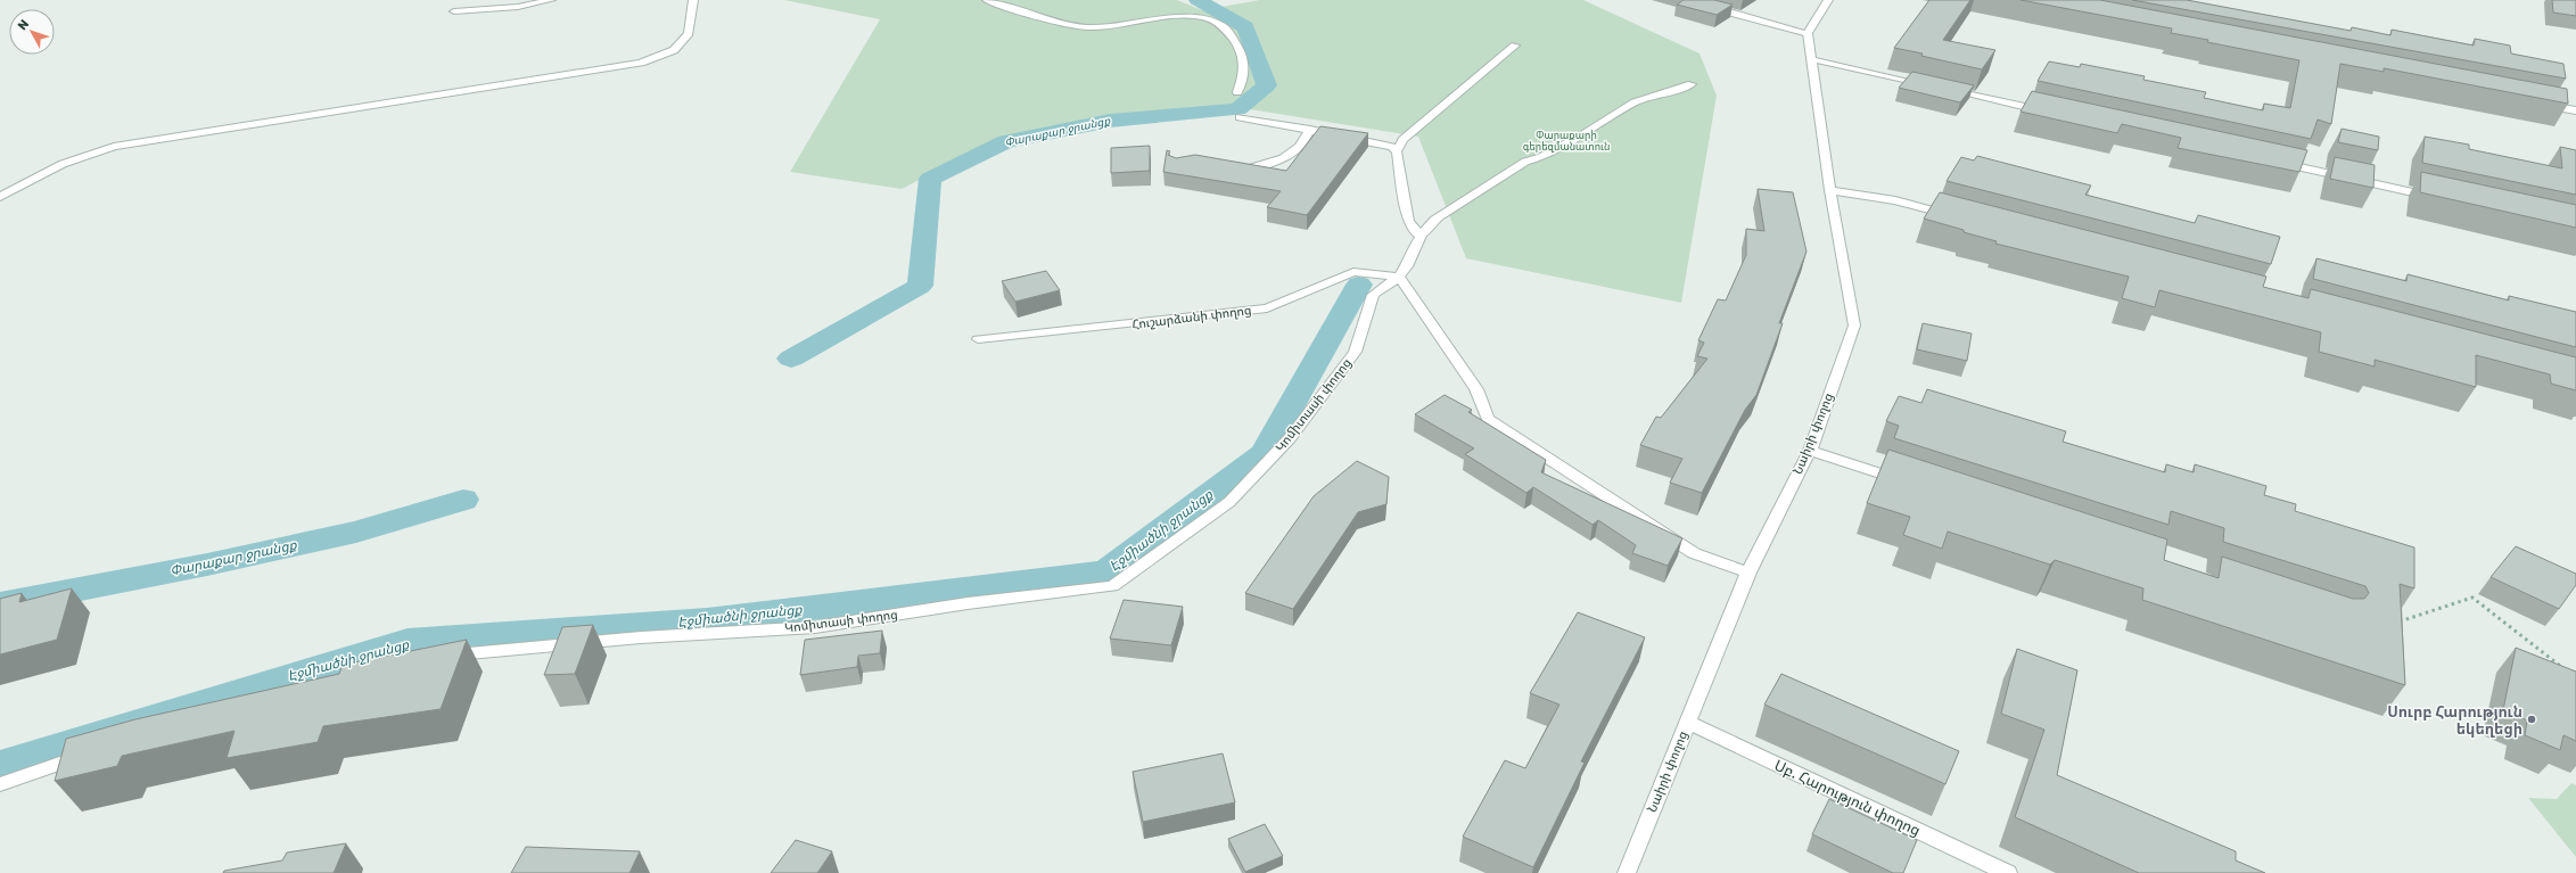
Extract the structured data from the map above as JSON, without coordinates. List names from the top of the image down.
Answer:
{
  "streets": {
    "street": [
      "Հուշարձանի փողոց",
      "Կոմիտասի փողոց",
      "Նաիրի փողոց",
      "Սբ. Հարություն փողոց"
    ]
  },
  "crossings": [
    ["Հուշարձանի փողոց", "Կոմիտասի փողոց"],
    ["Նաիրի փողոց", "Սբ. Հարություն փողոց"]
  ],
  "water": ["Փարաքար ջրանցք", "Էջմիածնի ջրանցք"],
  "parks": ["Փարաքարի գերեզմանատուն"],
  "places": ["Սուրբ Հարություն եկեղեցի"],
  "north": "top left"
}
